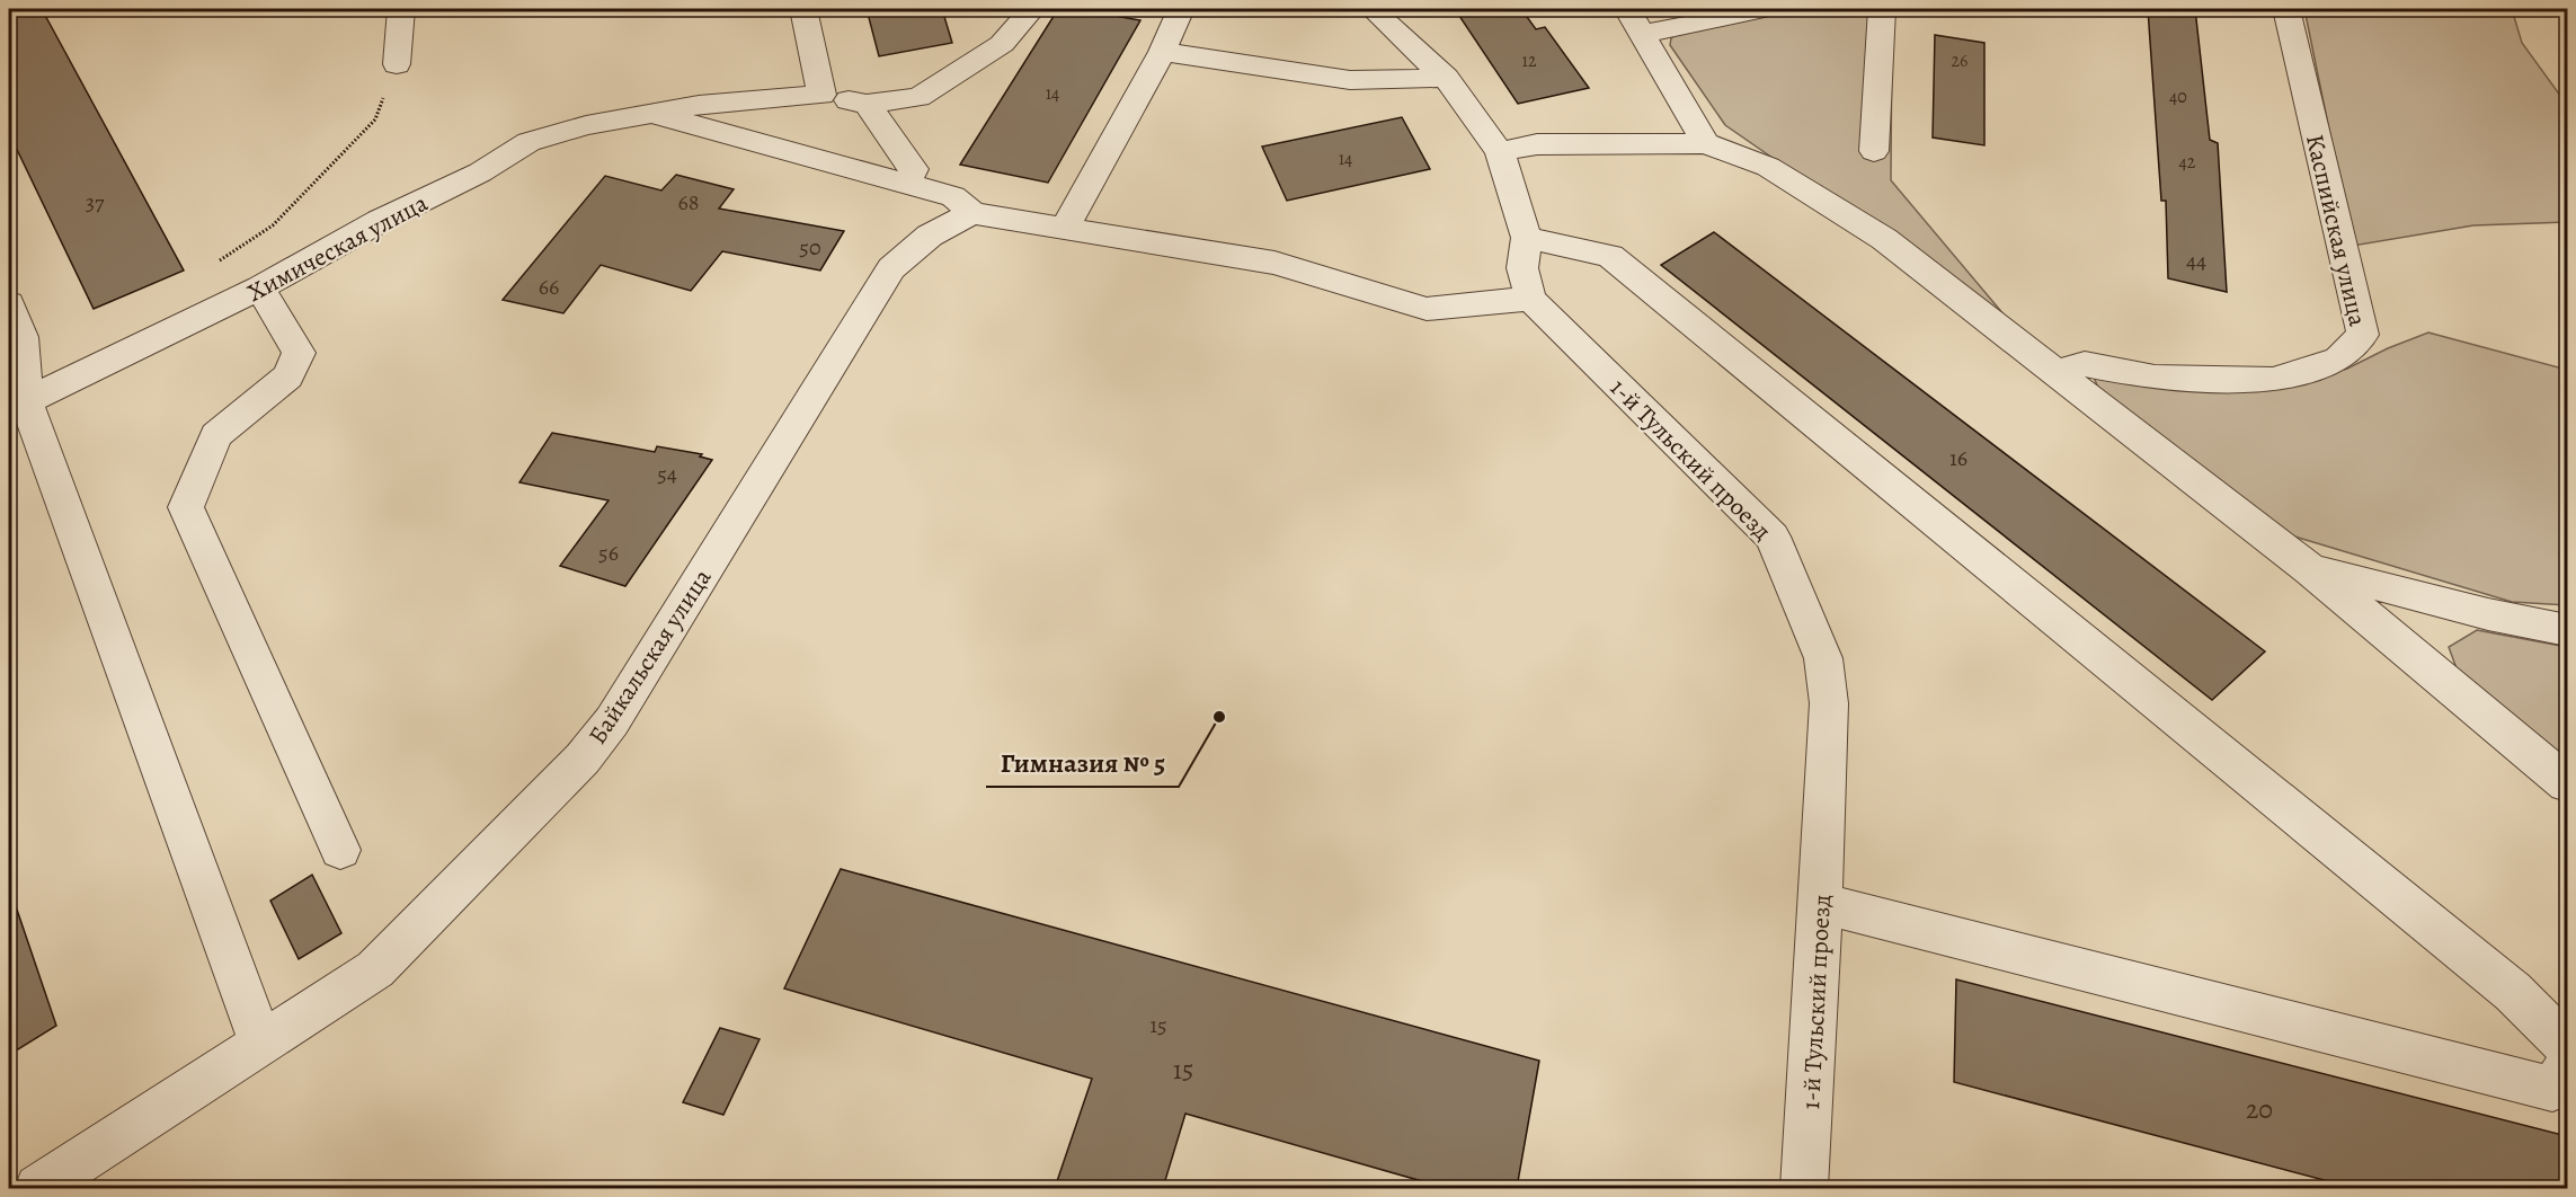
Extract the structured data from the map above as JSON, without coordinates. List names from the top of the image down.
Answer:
{
  "streets": {
    "street": [
      "Каспийская улица",
      "Химическая улица",
      "1-й Тульский проезд",
      "Байкальская улица"
    ]
  },
  "places": ["Гимназия № 5"],
  "house_numbers": [
    "12",
    "26",
    "14",
    "40",
    "14",
    "42",
    "37",
    "68",
    "50",
    "44",
    "66",
    "16",
    "54",
    "56",
    "15",
    "15",
    "20"
  ]
}
